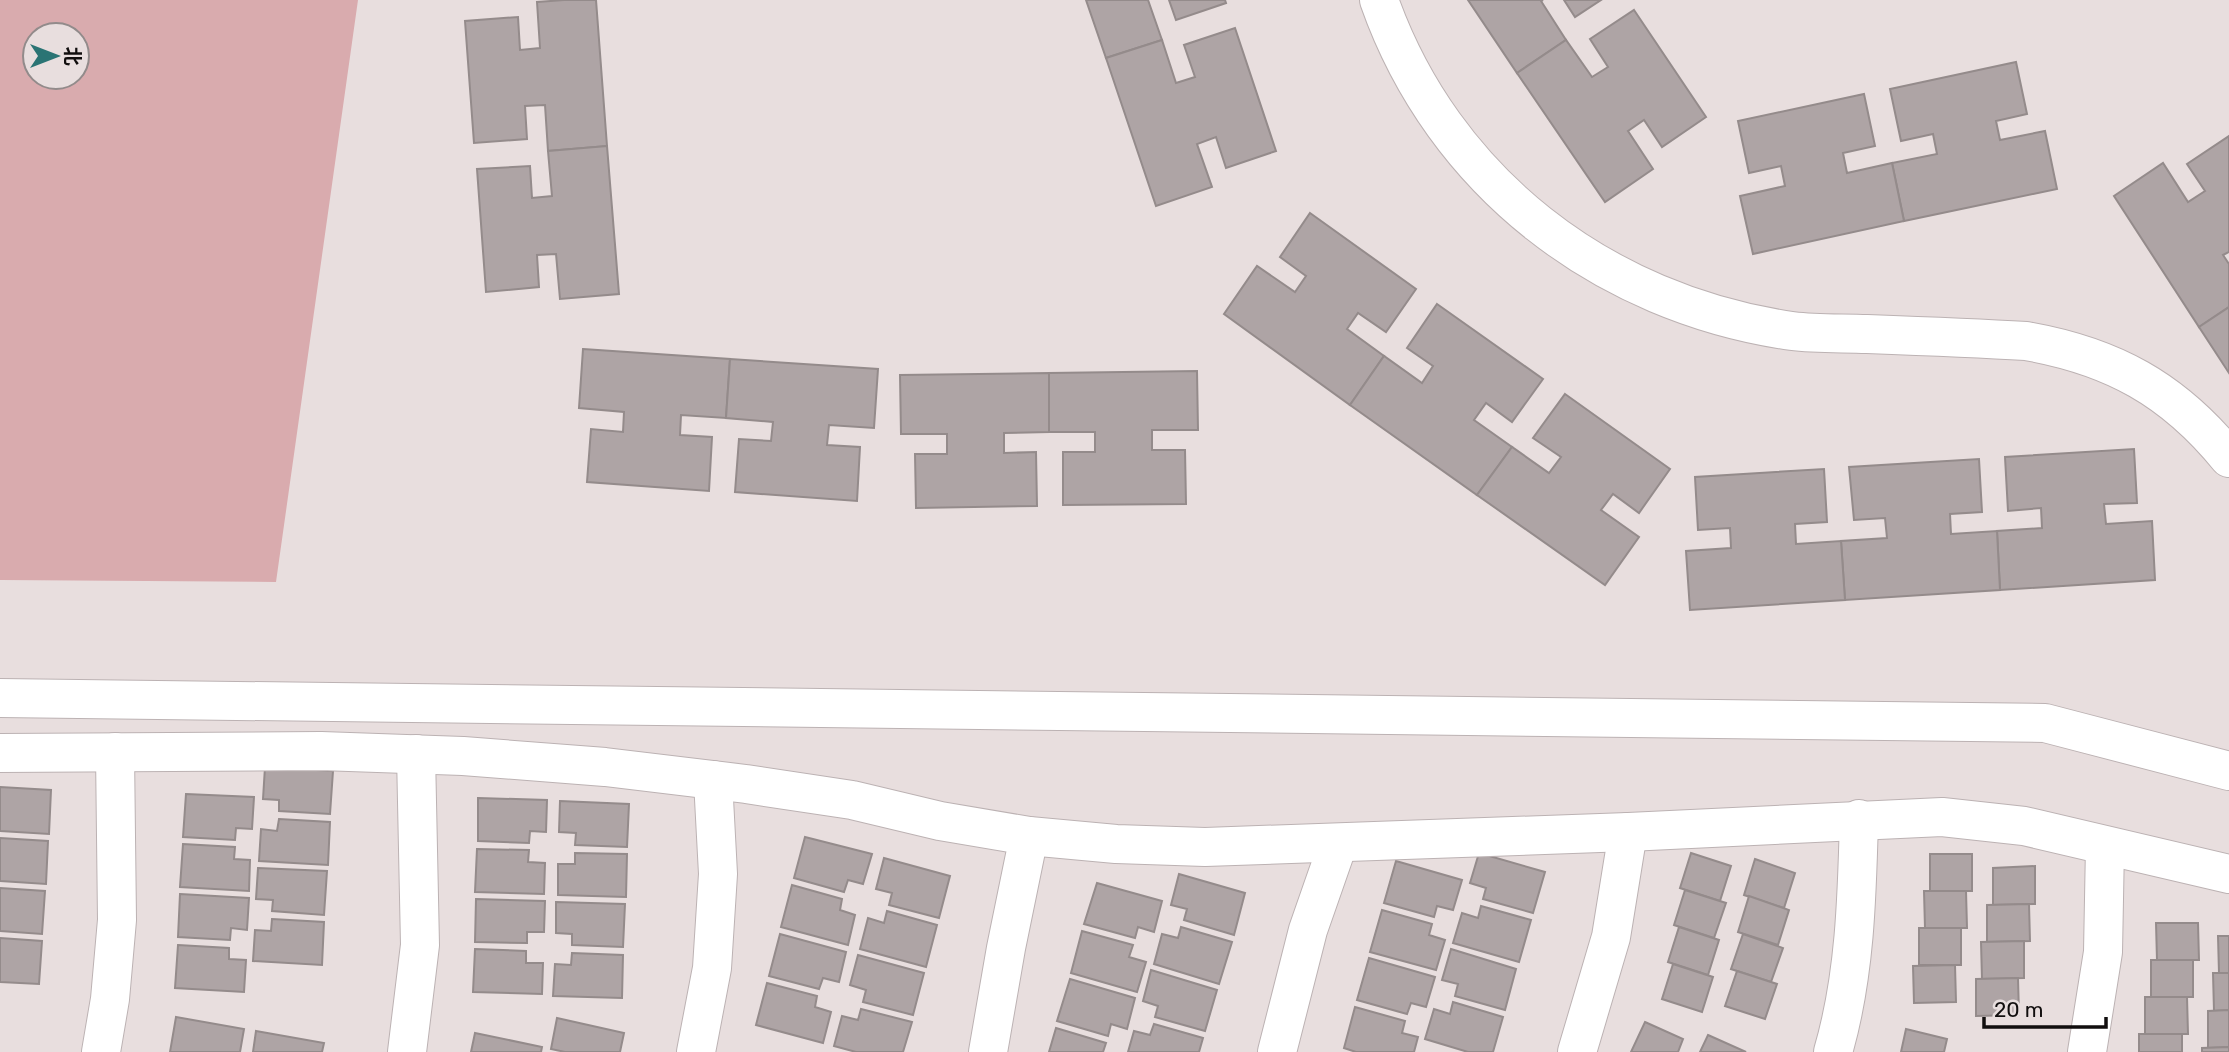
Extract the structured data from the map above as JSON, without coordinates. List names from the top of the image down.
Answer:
{
  "scale_bar": "20 m",
  "north": "right"
}
